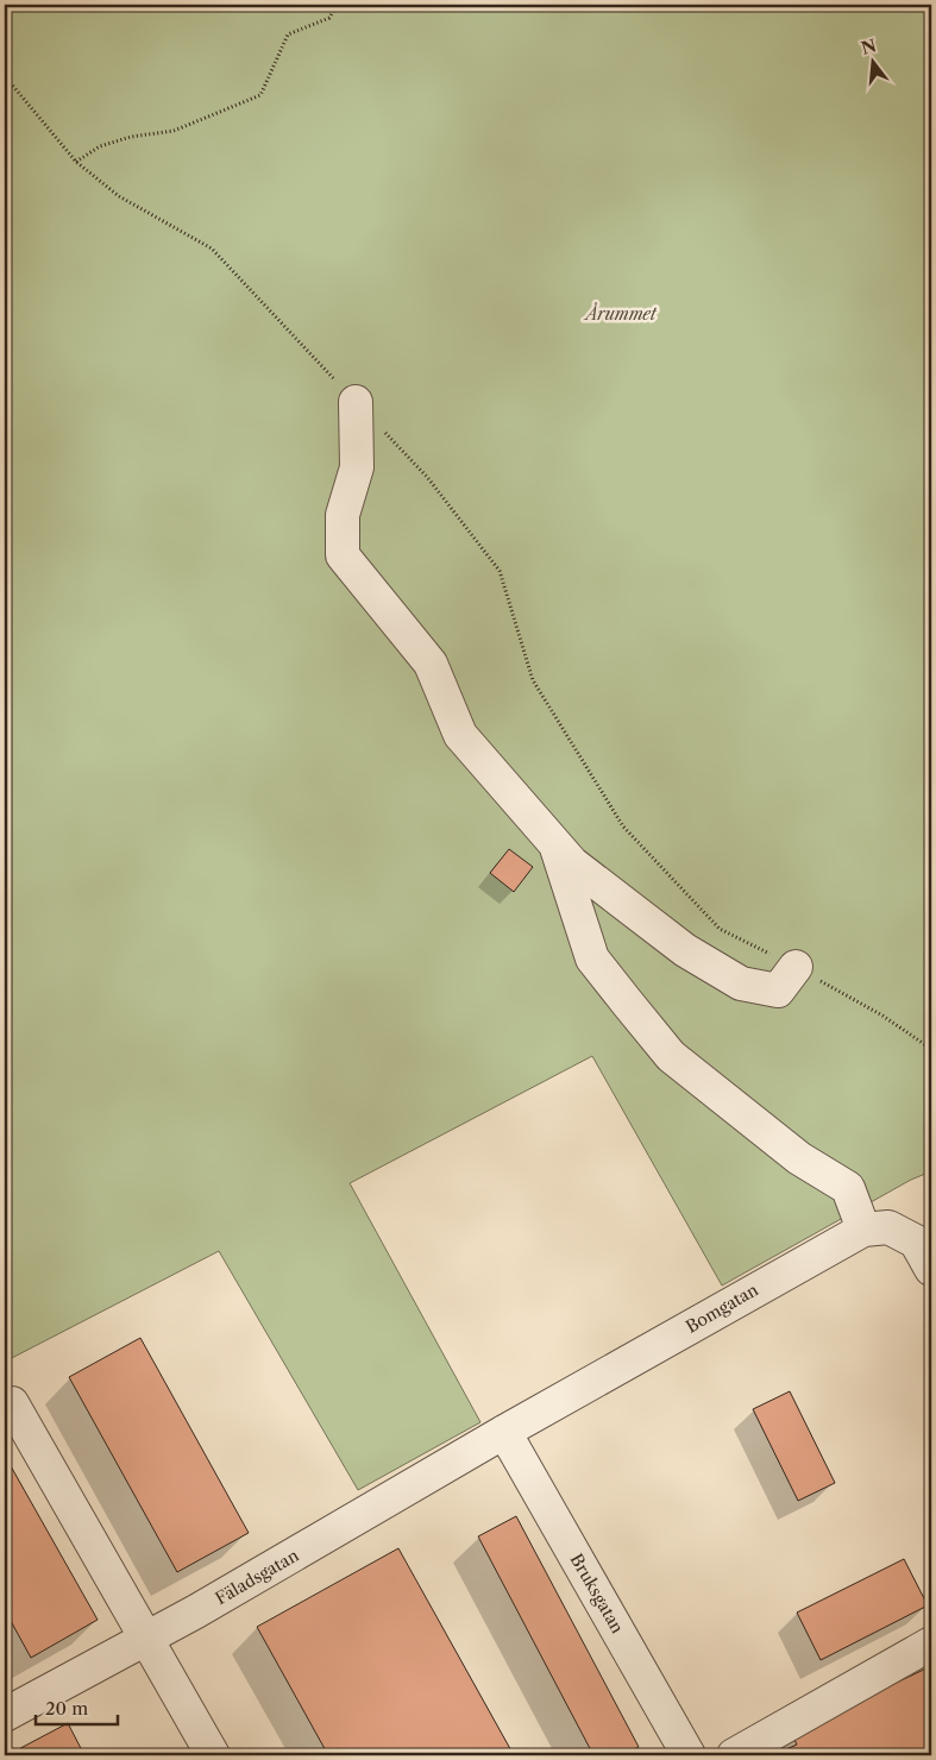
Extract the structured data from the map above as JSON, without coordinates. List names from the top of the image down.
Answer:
{
  "streets": {
    "street": ["Bomgatan", "Fäladsgatan", "Bruksgatan"]
  },
  "crossings": [
    ["Bomgatan", "Fäladsgatan"],
    ["Bomgatan", "Bruksgatan"],
    ["Fäladsgatan", "Bruksgatan"]
  ],
  "parks": ["Årummet"],
  "scale_bar": "20 m",
  "north": "top"
}
